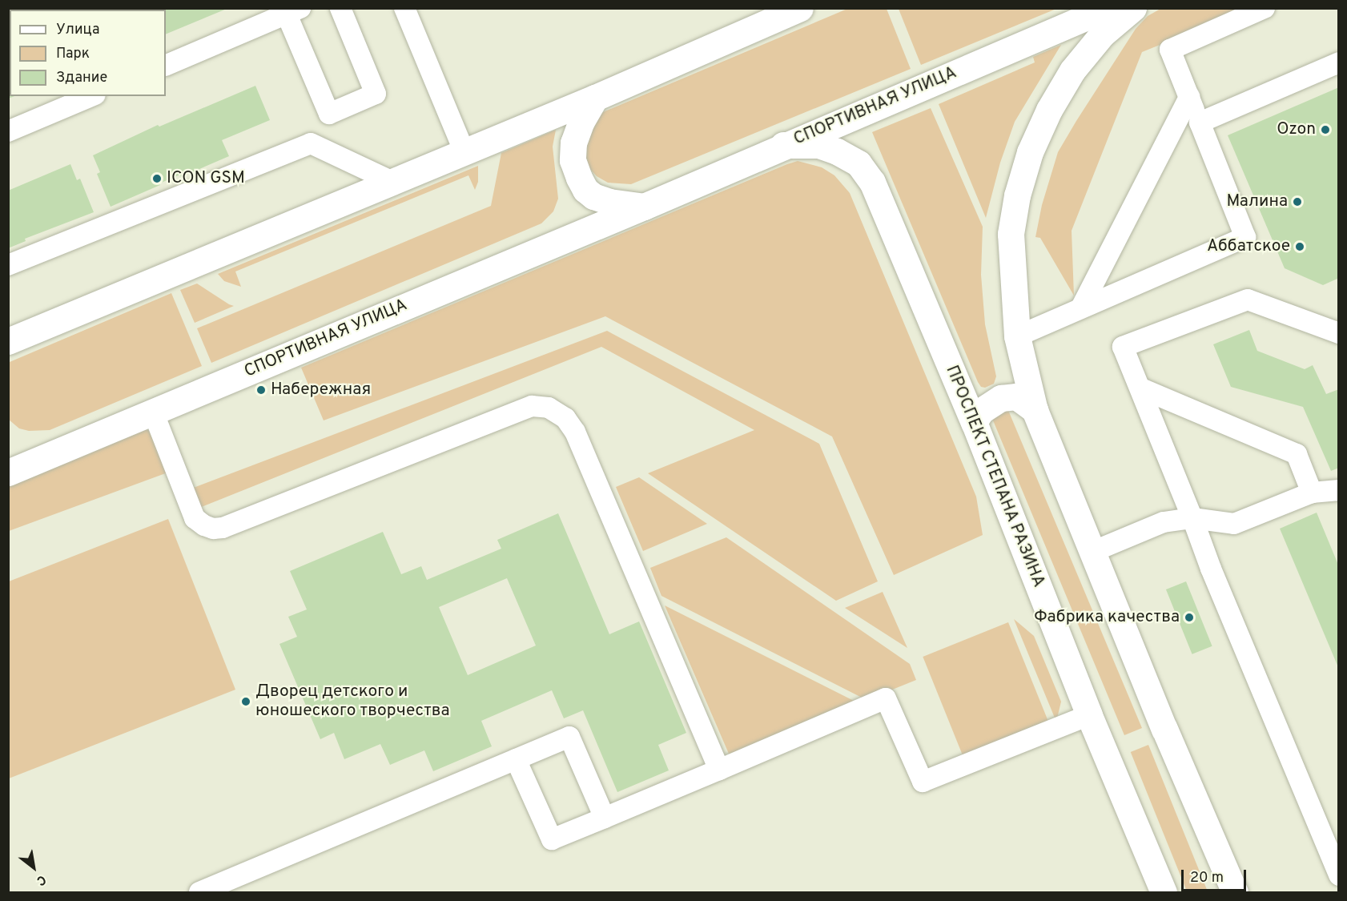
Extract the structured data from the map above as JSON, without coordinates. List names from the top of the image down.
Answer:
{
  "streets": {
    "main road": ["СПОРТИВНАЯ УЛИЦА", "ПРОСПЕКТ СТЕПАНА РАЗИНА"]
  },
  "crossings": [
    ["СПОРТИВНАЯ УЛИЦА", "ПРОСПЕКТ СТЕПАНА РАЗИНА"]
  ],
  "places": [
    "Ozon",
    "ICON GSM",
    "Малина",
    "Аббатское",
    "Набережная",
    "Фабрика качества",
    "Дворец детского и юношеского творчества"
  ],
  "legend": ["Улица", "Парк", "Здание"],
  "scale_bar": "20 m",
  "north": "bottom right"
}
